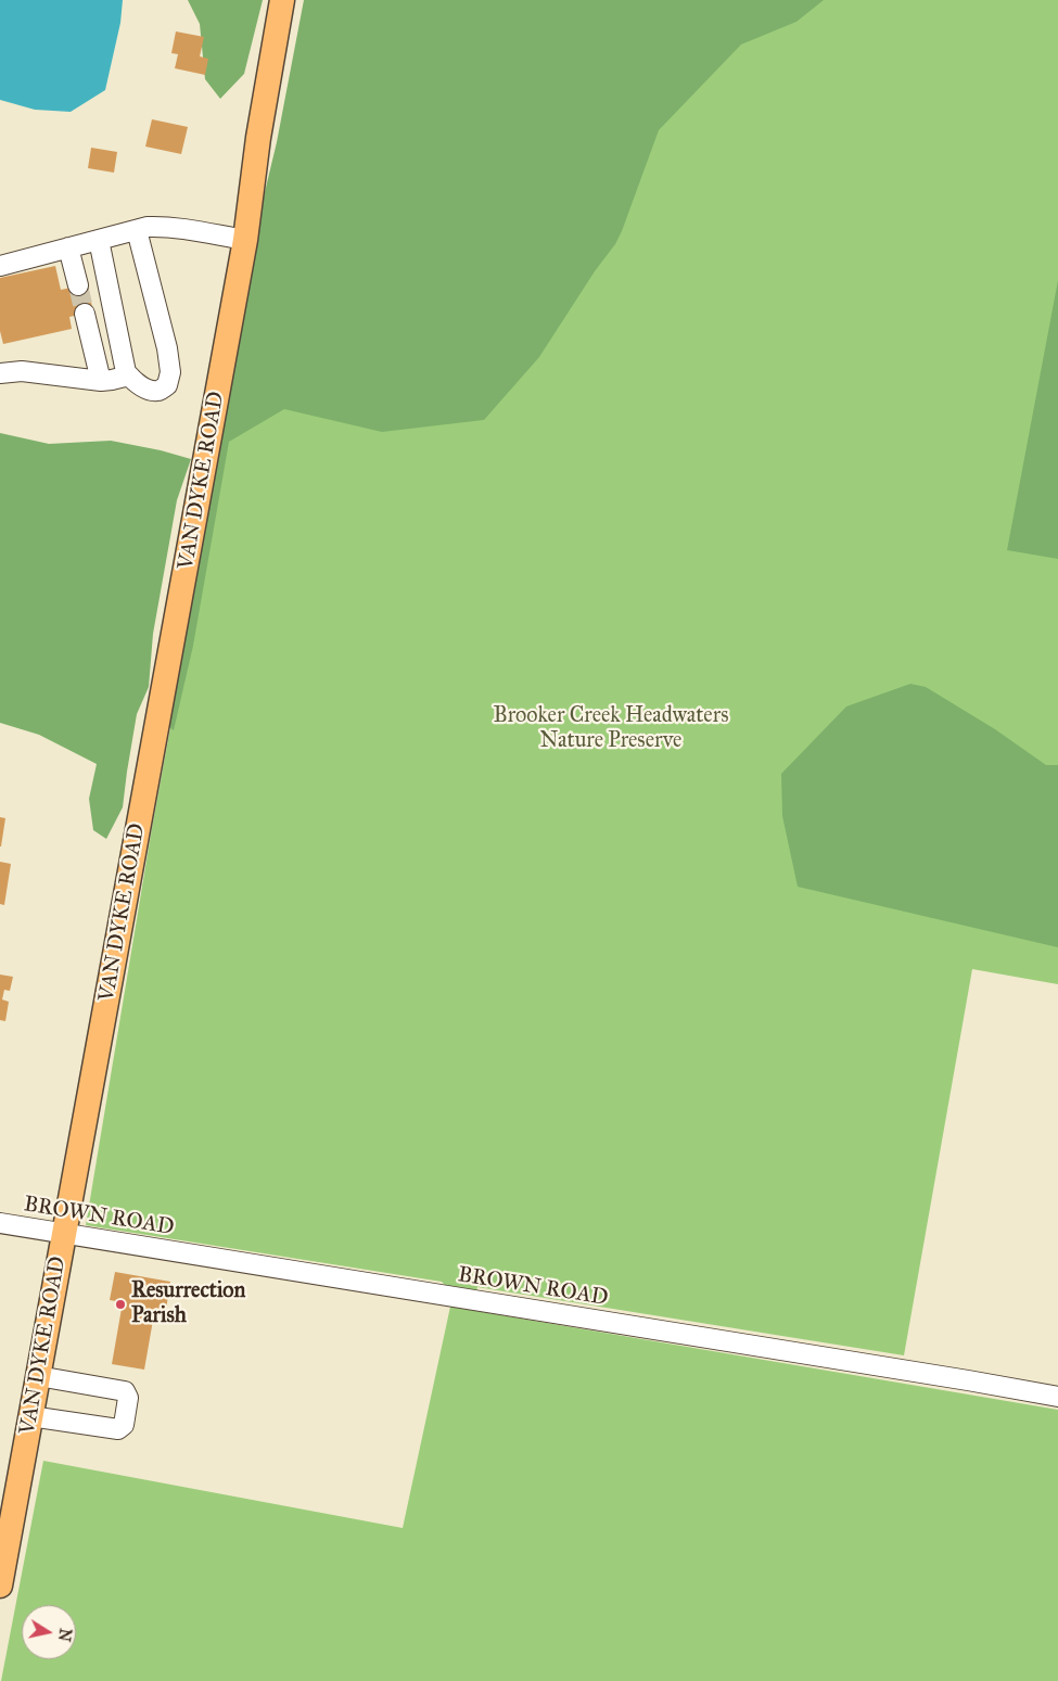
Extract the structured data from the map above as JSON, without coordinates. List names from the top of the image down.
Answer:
{
  "streets": {
    "main road": ["VAN DYKE ROAD"],
    "street": ["BROWN ROAD"]
  },
  "crossings": [
    ["VAN DYKE ROAD", "BROWN ROAD"]
  ],
  "parks": ["Brooker Creek Headwaters Nature Preserve"],
  "places": ["Resurrection Parish"],
  "north": "right"
}
